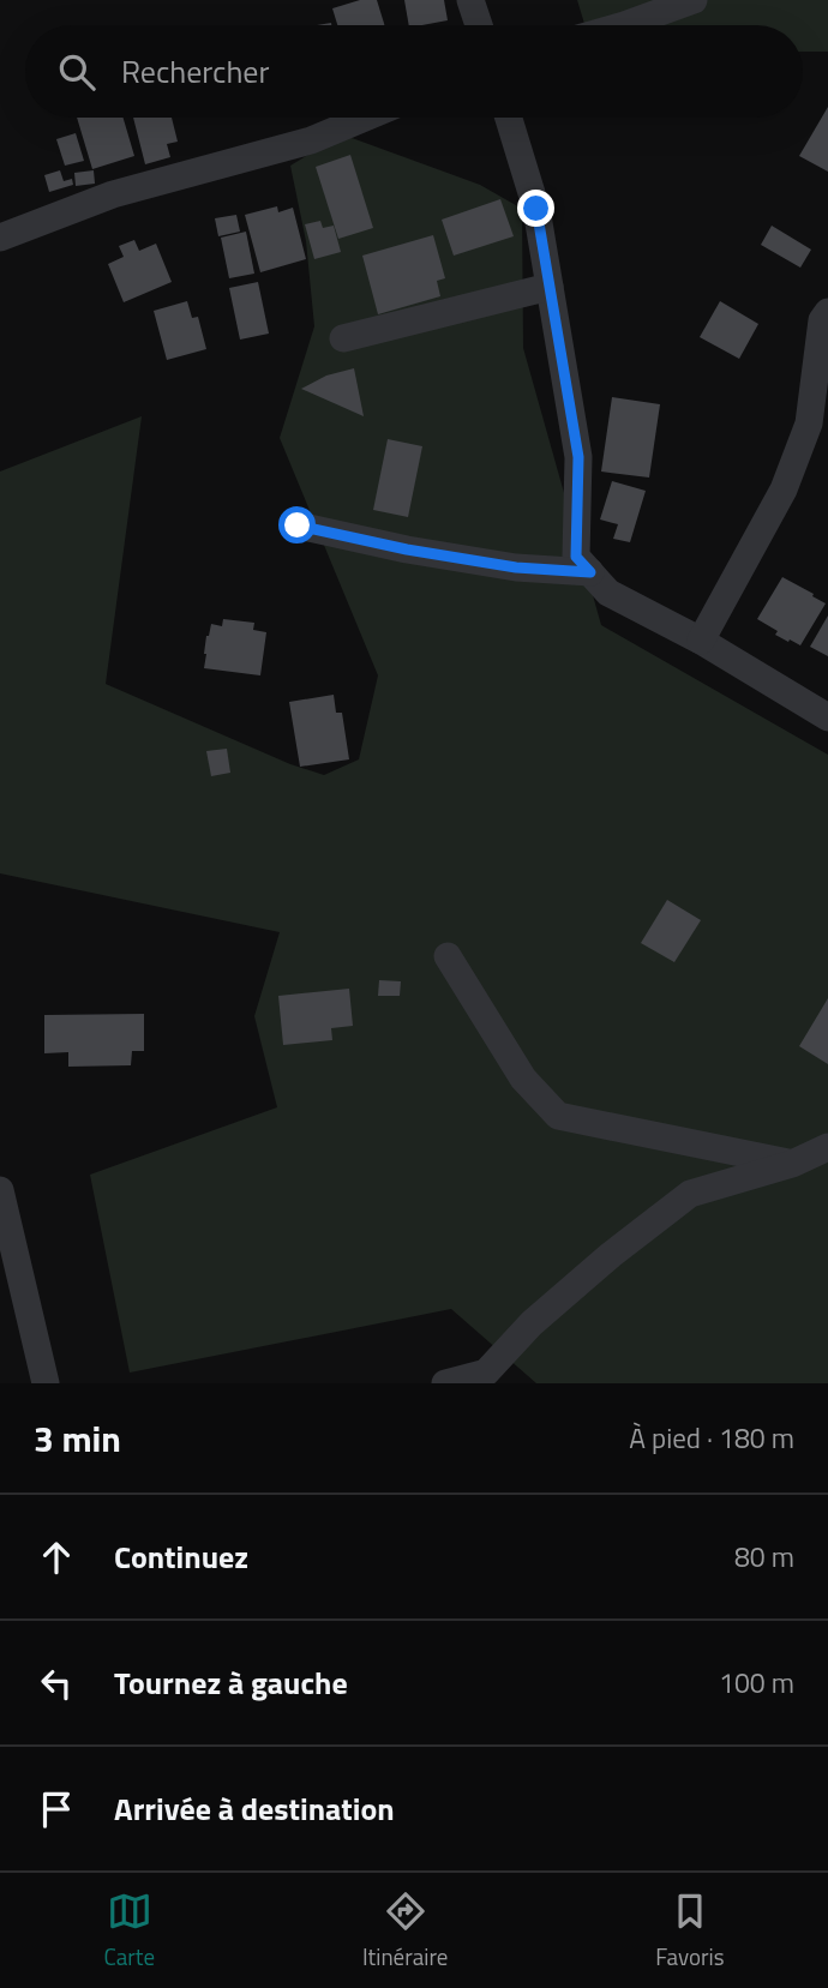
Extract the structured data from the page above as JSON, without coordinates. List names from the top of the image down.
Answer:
{
  "page": {
    "search": "Rechercher",
    "heading": ["3 min", "À pied · 180 m"],
    "list": [
      ["Continuez", "80 m"],
      ["Tournez à gauche", "100 m"],
      "Arrivée à destination"
    ],
    "nav": ["Carte", "Itinéraire", "Favoris"]
  }
}
